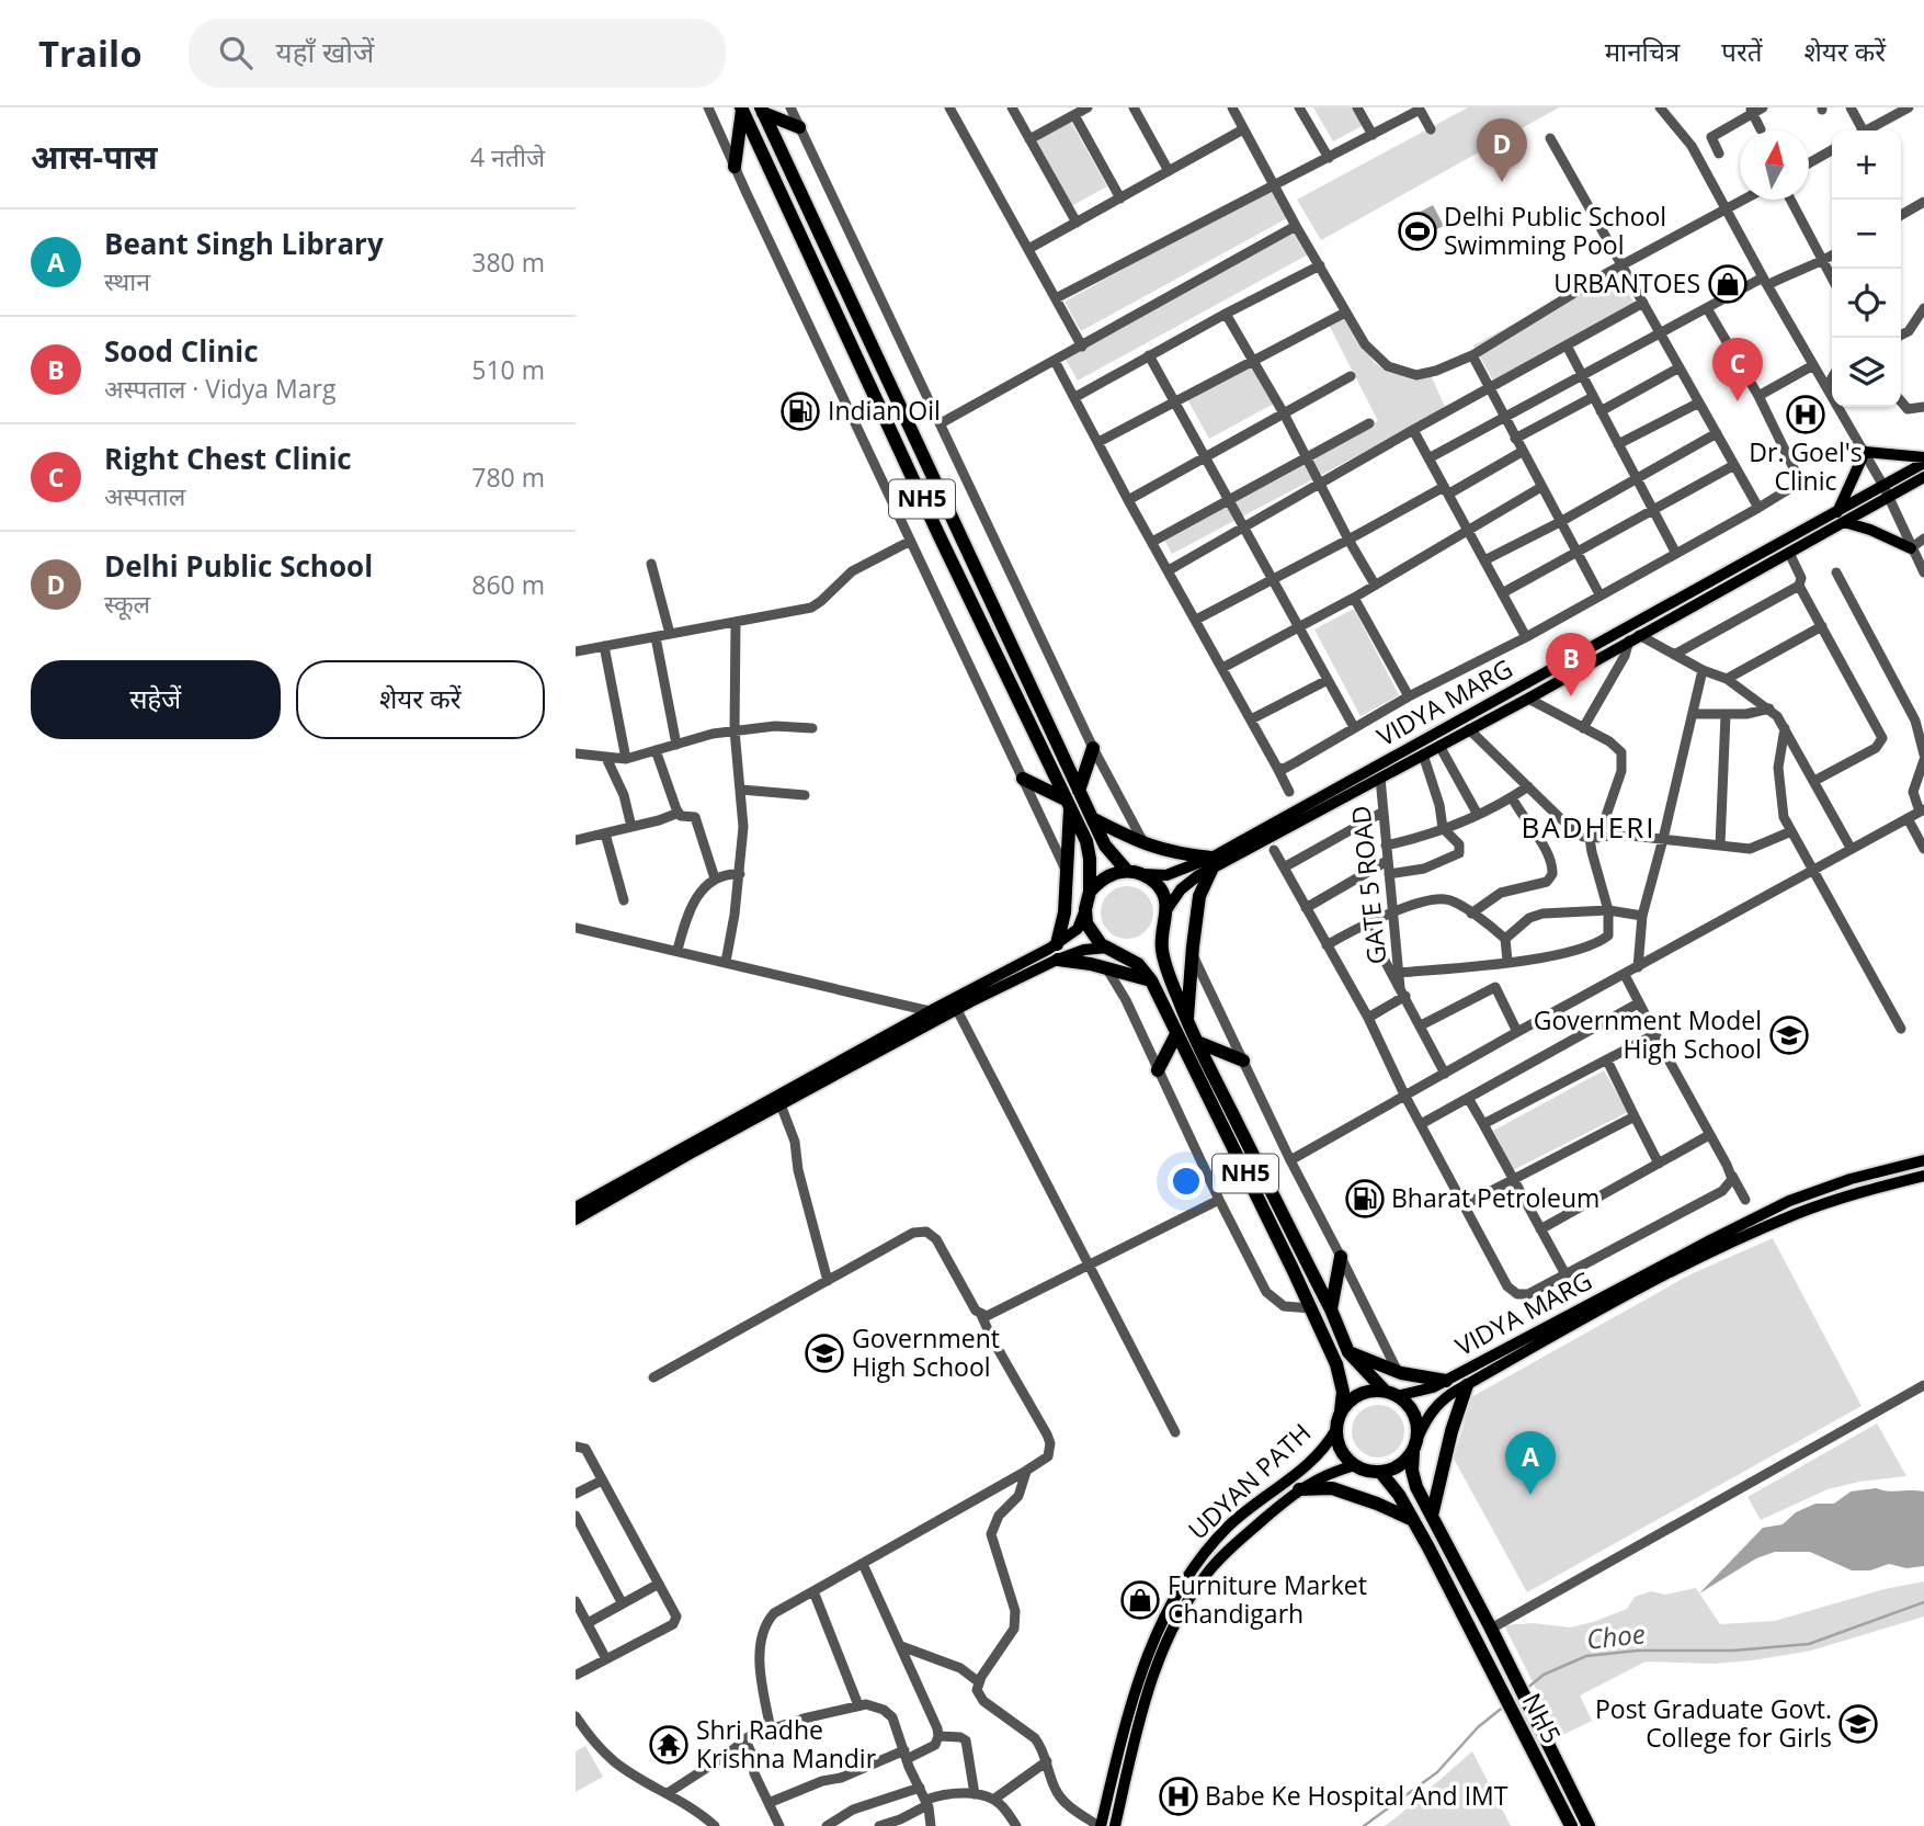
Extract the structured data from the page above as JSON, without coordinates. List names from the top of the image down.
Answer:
{
  "streets": {
    "highway": ["NH5"],
    "main road": ["VIDYA MARG", "UDYAN PATH"],
    "street": ["GATE 5 ROAD"]
  },
  "crossings": [
    ["NH5", "VIDYA MARG"],
    ["NH5", "UDYAN PATH"],
    ["VIDYA MARG", "GATE 5 ROAD"],
    ["VIDYA MARG", "UDYAN PATH"]
  ],
  "districts": ["BADHERI"],
  "water": ["Choe"],
  "places": {
    "sports": ["Delhi Public School Swimming Pool"],
    "shop": ["URBANTOES", "Furniture Market Chandigarh"],
    "fuel station": ["Indian Oil", "Bharat Petroleum"],
    "hospital": ["Dr. Goel's Clinic", "Babe Ke Hospital And IMT"],
    "school or university": ["Government Model High School", "Government High School", "Post Graduate Govt. College for Girls"],
    "temple": ["Shri Radhe Krishna Mandir"]
  },
  "north": "top",
  "page": {
    "header": "Trailo",
    "search": "यहाँ खोजें",
    "nav": ["मानचित्र", "परतें", "शेयर करें"],
    "heading": ["आस-पास", "4 नतीजे"],
    "pins": [
      "D",
      "C",
      "B",
      "A"
    ],
    "map_buttons": ["+", "−"],
    "list": [
      {
        "mark": "A",
        "name": "Beant Singh Library",
        "note": "स्थान",
        "value": "380 m"
      },
      {
        "mark": "B",
        "name": "Sood Clinic",
        "note": "अस्पताल · Vidya Marg",
        "value": "510 m"
      },
      {
        "mark": "C",
        "name": "Right Chest Clinic",
        "note": "अस्पताल",
        "value": "780 m"
      },
      {
        "mark": "D",
        "name": "Delhi Public School",
        "note": "स्कूल",
        "value": "860 m"
      }
    ],
    "buttons": ["सहेजें", "शेयर करें"]
  }
}
